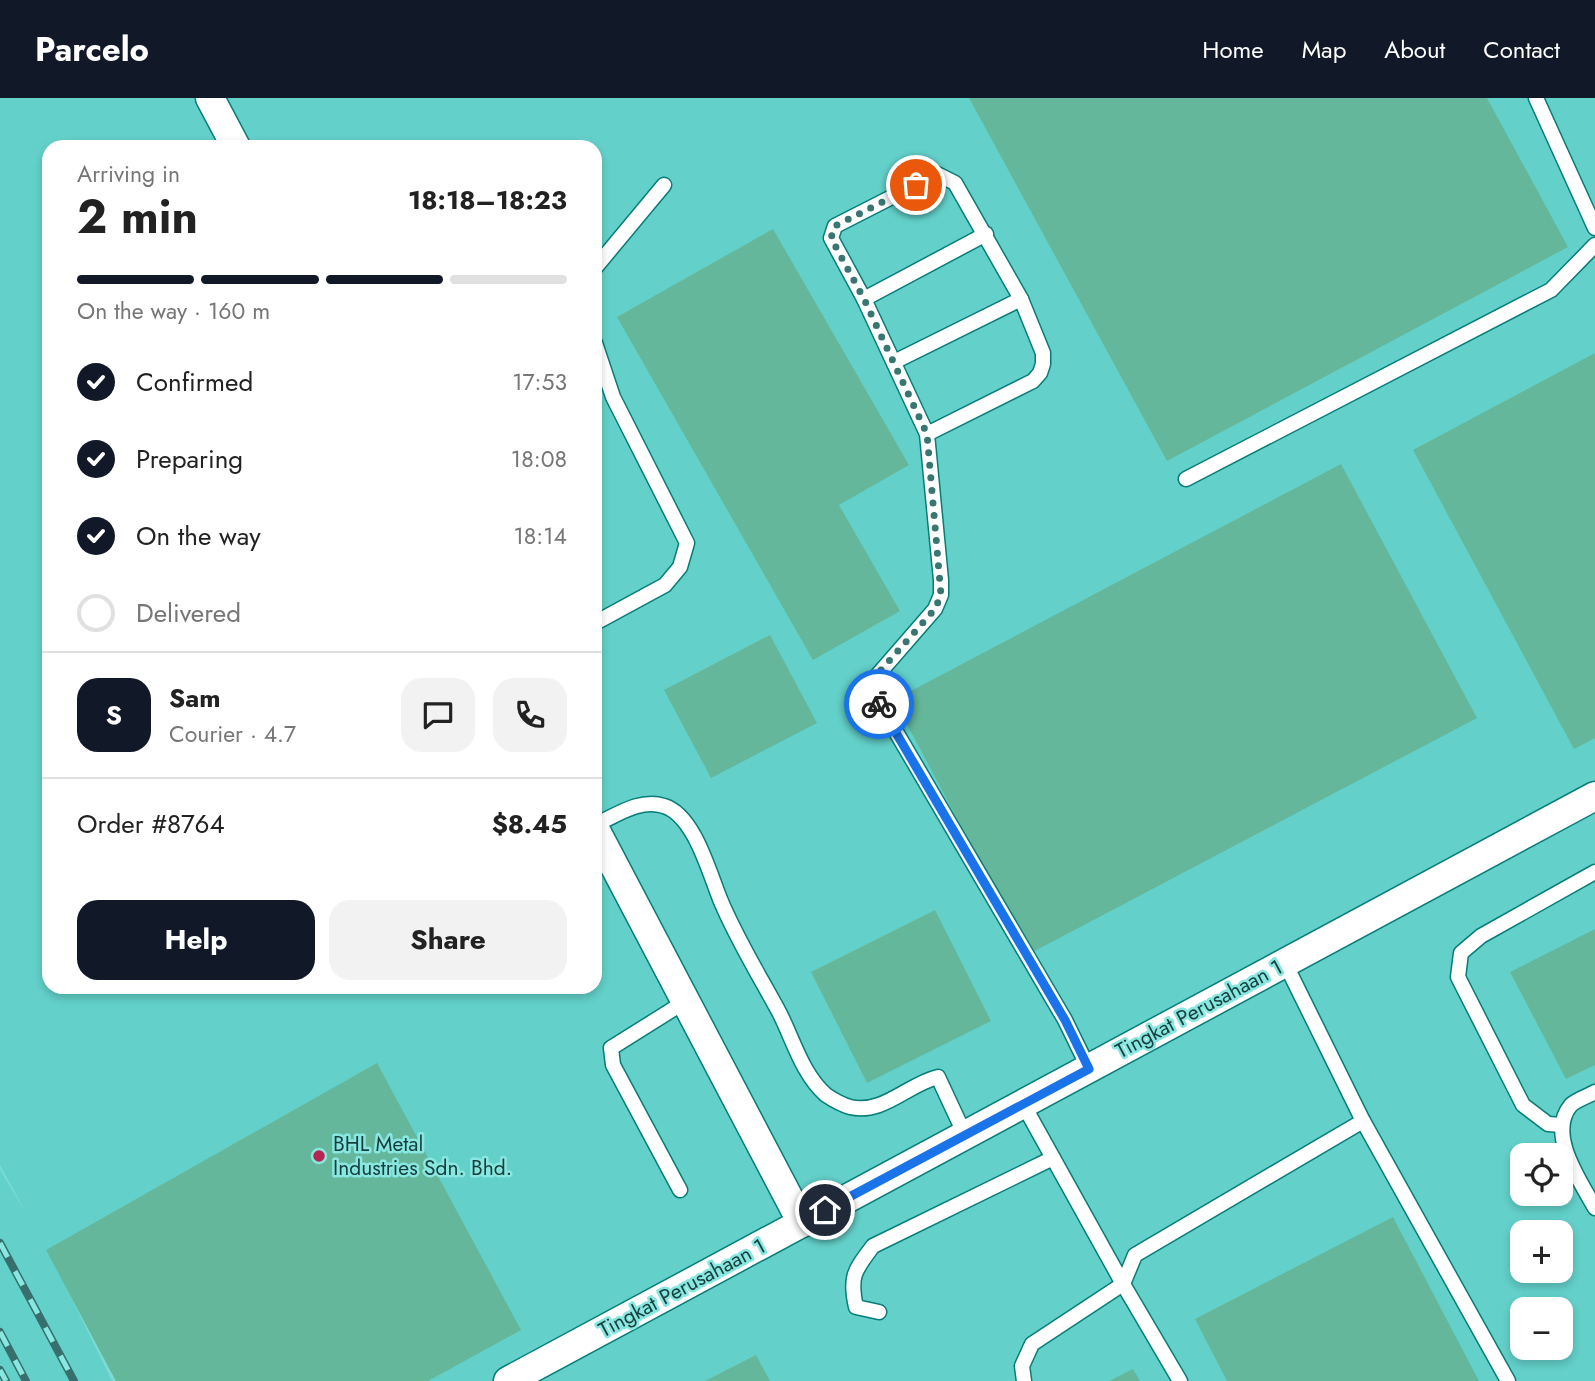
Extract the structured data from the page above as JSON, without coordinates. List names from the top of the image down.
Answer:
{
  "streets": {
    "street": ["Tingkat Perusahaan 1"]
  },
  "places": ["BHL Metal Industries Sdn. Bhd."],
  "page": {
    "header": "Parcelo",
    "nav": [
      "Home",
      "Map",
      "About",
      "Contact"
    ],
    "heading": ["2 min", "Arriving in", "18:18–18:23"],
    "panel": [
      "Sam",
      "Courier · 4.7",
      "Order #8764",
      "$8.45"
    ],
    "bar": "On the way · 160 m",
    "list": [
      ["Confirmed", "17:53"],
      ["Preparing", "18:08"],
      ["On the way", "18:14"],
      "Delivered"
    ],
    "round": "S",
    "buttons": ["Help", "Share"],
    "map_buttons": ["+", "−"]
  }
}
